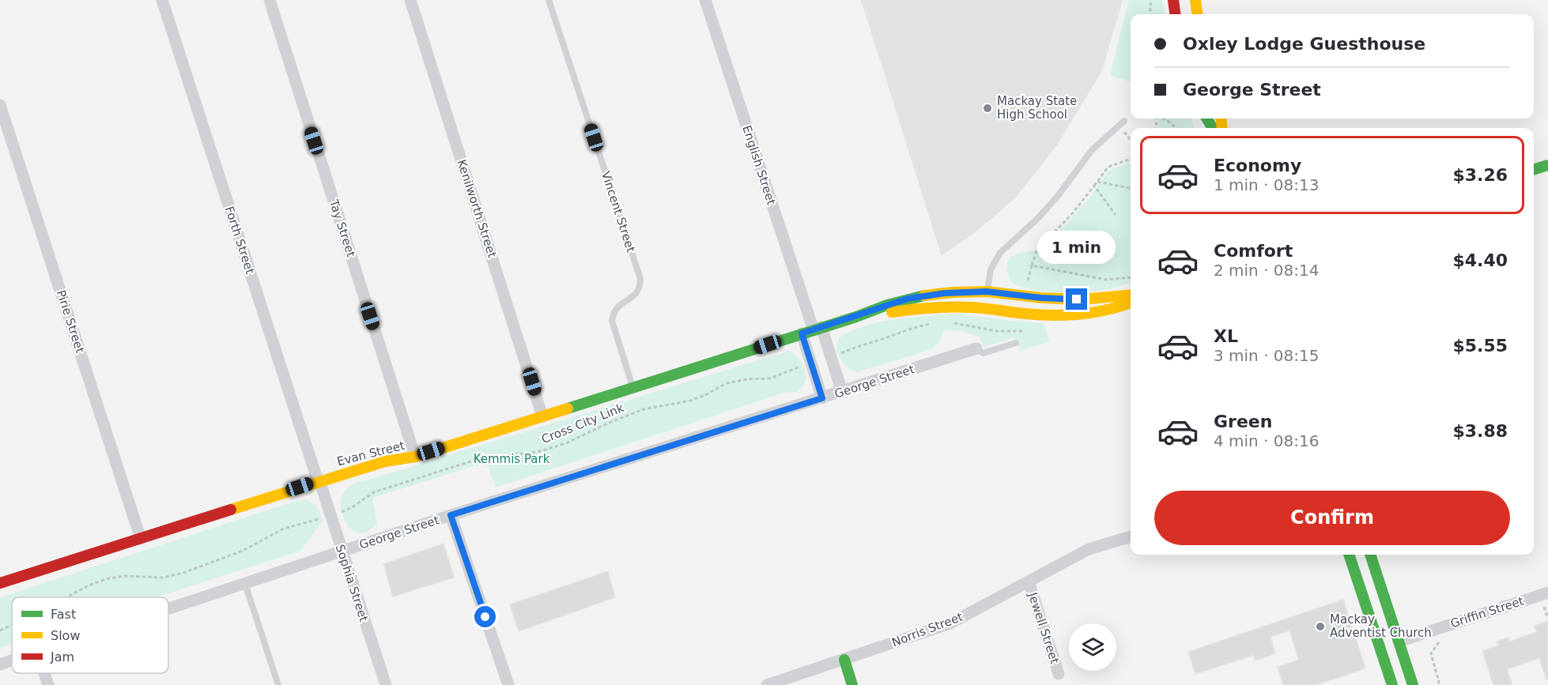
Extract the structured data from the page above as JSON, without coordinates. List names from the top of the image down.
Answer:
{
  "streets": {
    "street": [
      "English Street",
      "Kenilworth Street",
      "Tay Street",
      "Forth Street",
      "Pirie Street",
      "George Street",
      "Evan Street",
      "Sophia Street",
      "Griffin Street",
      "Jewell Street",
      "Norris Street"
    ],
    "lane": ["Vincent Street"],
    "path": ["Cross City Link"]
  },
  "crossings": [
    ["English Street", "Evan Street"],
    ["Kenilworth Street", "Evan Street"],
    ["Vincent Street", "Evan Street"],
    ["Tay Street", "Evan Street"],
    ["Forth Street", "Evan Street"],
    ["Forth Street", "Sophia Street"],
    ["Pirie Street", "Evan Street"],
    ["George Street", "Sophia Street"],
    ["Cross City Link", "Sophia Street"],
    ["Evan Street", "Sophia Street"],
    ["Jewell Street", "Norris Street"]
  ],
  "parks": ["Kemmis Park"],
  "places": ["Mackay State High School", "Mackay Adventist Church"],
  "legend": ["Fast", "Slow", "Jam"],
  "page": {
    "banner": ["Oxley Lodge Guesthouse", "George Street"],
    "list": [
      {
        "name": "Economy",
        "note": "1 min · 08:13",
        "value": "$3.26"
      },
      {
        "name": "Comfort",
        "note": "2 min · 08:14",
        "value": "$4.40"
      },
      {
        "name": "XL",
        "note": "3 min · 08:15",
        "value": "$5.55"
      },
      {
        "name": "Green",
        "note": "4 min · 08:16",
        "value": "$3.88"
      }
    ],
    "bubble": "1 min",
    "buttons": "Confirm"
  }
}
